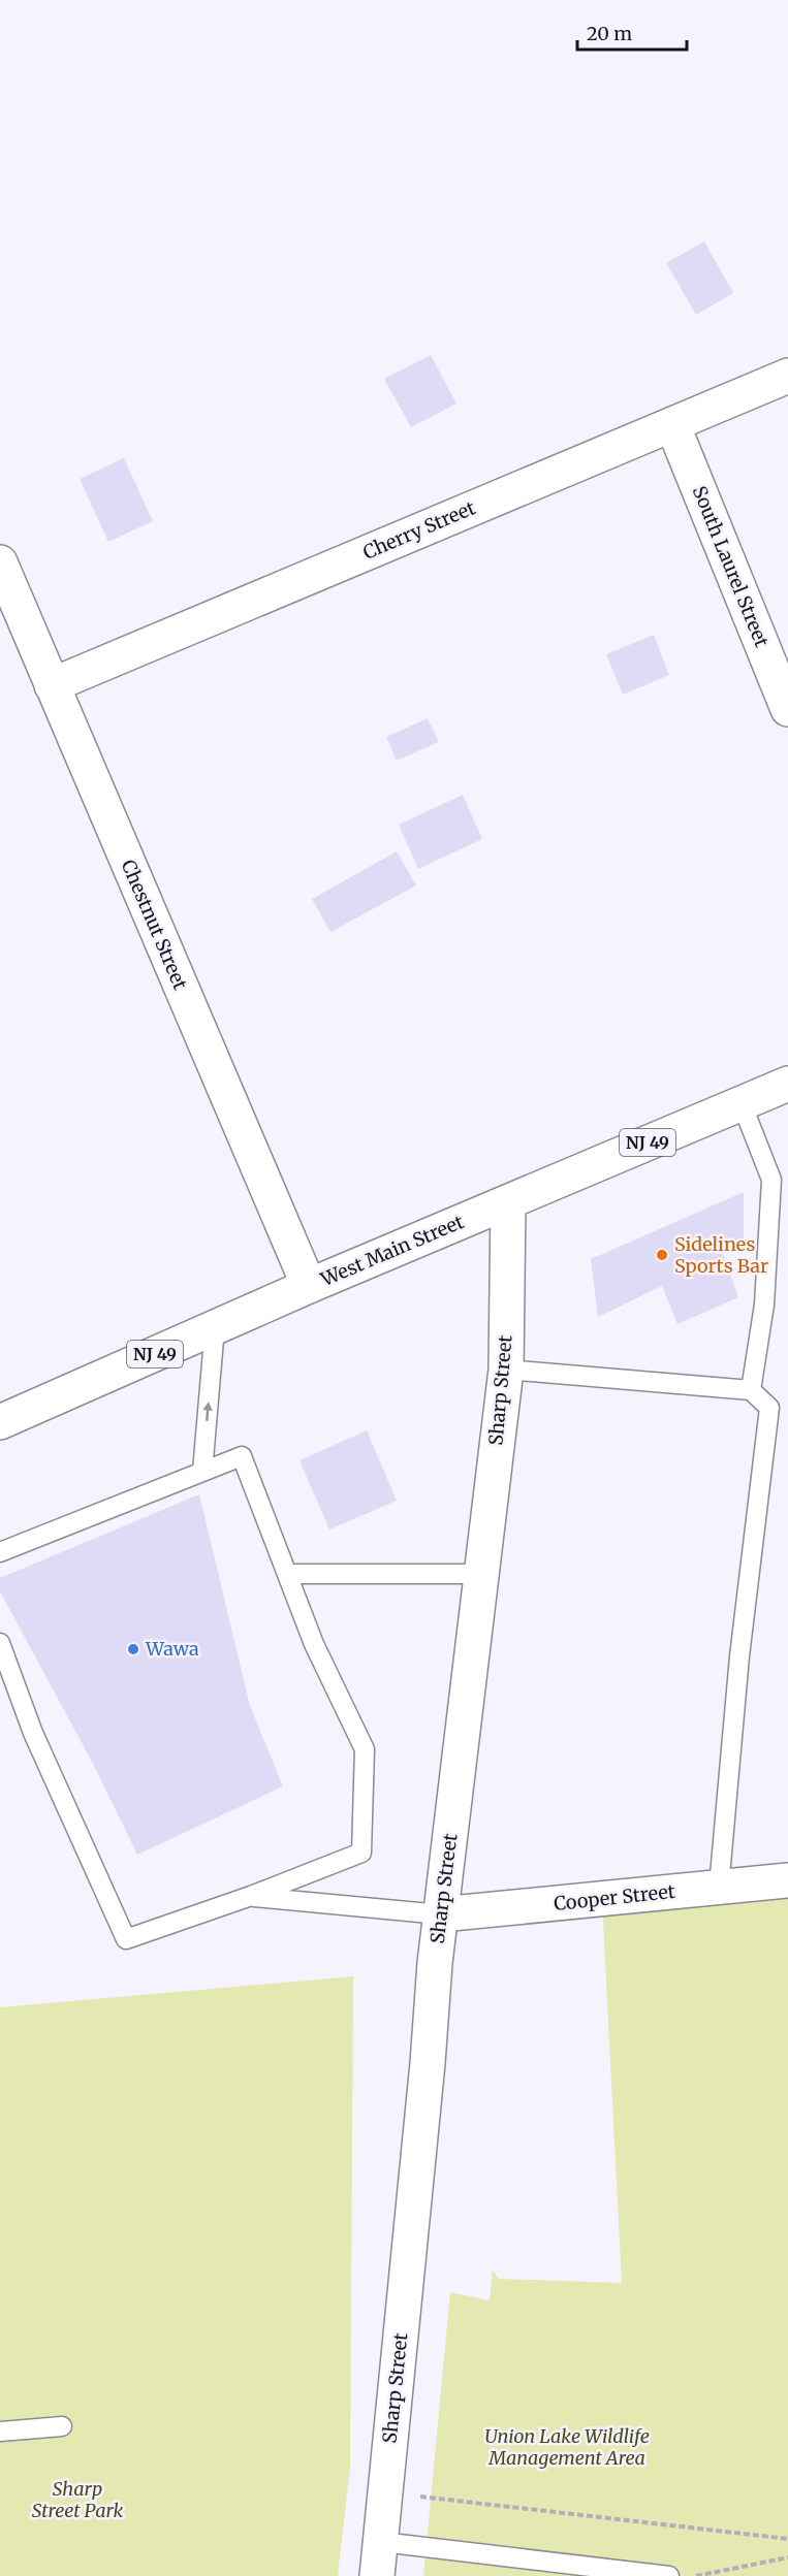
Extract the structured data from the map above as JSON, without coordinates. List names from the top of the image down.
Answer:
{
  "streets": {
    "main road": [
      "Cherry Street",
      "South Laurel Street",
      "Chestnut Street",
      "NJ 49",
      "West Main Street",
      "Sharp Street",
      "Cooper Street"
    ]
  },
  "crossings": [
    ["Cherry Street", "South Laurel Street"],
    ["Cherry Street", "Chestnut Street"],
    ["Chestnut Street", "West Main Street"],
    ["West Main Street", "Sharp Street"],
    ["Sharp Street", "Cooper Street"]
  ],
  "parks": ["Union Lake Wildlife Management Area", "Sharp Street Park"],
  "places": ["Sidelines Sports Bar", "Wawa"],
  "scale_bar": "20 m"
}
